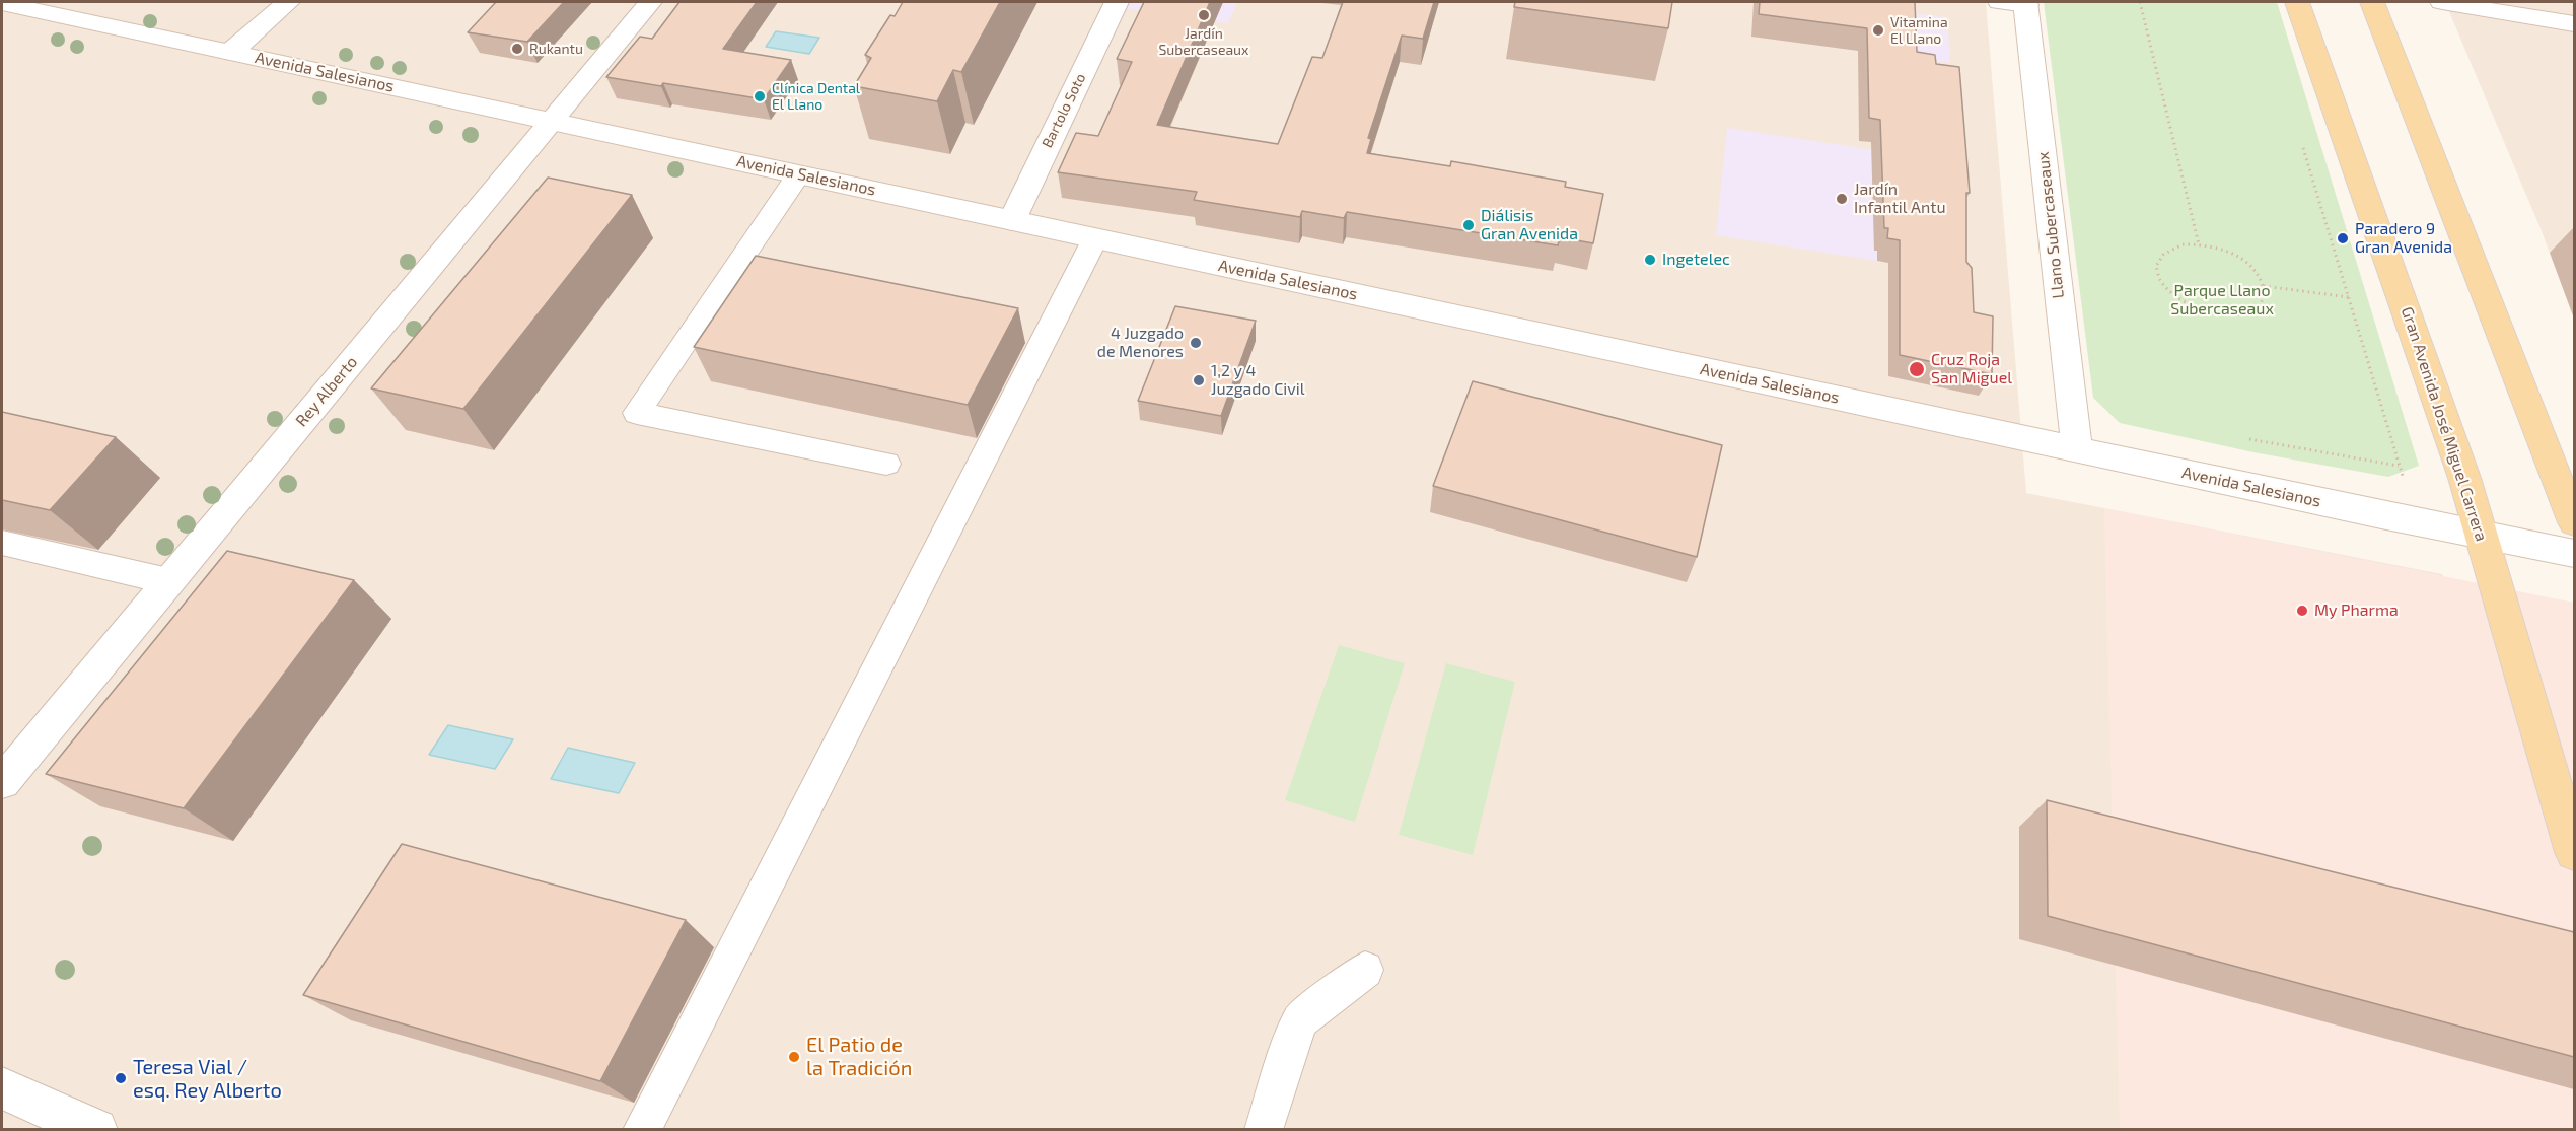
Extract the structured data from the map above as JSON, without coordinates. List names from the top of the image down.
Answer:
{
  "streets": {
    "main road": [
      "Avenida Salesianos",
      "Bartolo Soto",
      "Llano Subercaseaux",
      "Rey Alberto",
      "Gran Avenida José Miguel Carrera"
    ]
  },
  "crossings": [
    ["Avenida Salesianos", "Bartolo Soto"],
    ["Avenida Salesianos", "Llano Subercaseaux"],
    ["Avenida Salesianos", "Rey Alberto"],
    ["Avenida Salesianos", "Gran Avenida José Miguel Carrera"]
  ],
  "parks": ["Parque Llano Subercaseaux"],
  "places": [
    "Jardín Subercaseaux",
    "Vitamina El Llano",
    "Rukantu",
    "Clínica Dental El Llano",
    "Jardín Infantil Antu",
    "Diálisis Gran Avenida",
    "Paradero 9 Gran Avenida",
    "Ingetelec",
    "4 Juzgado de Menores",
    "Cruz Roja San Miguel",
    "1,2 y 4 Juzgado Civil",
    "My Pharma",
    "El Patio de la Tradición",
    "Teresa Vial / esq. Rey Alberto"
  ]
}
